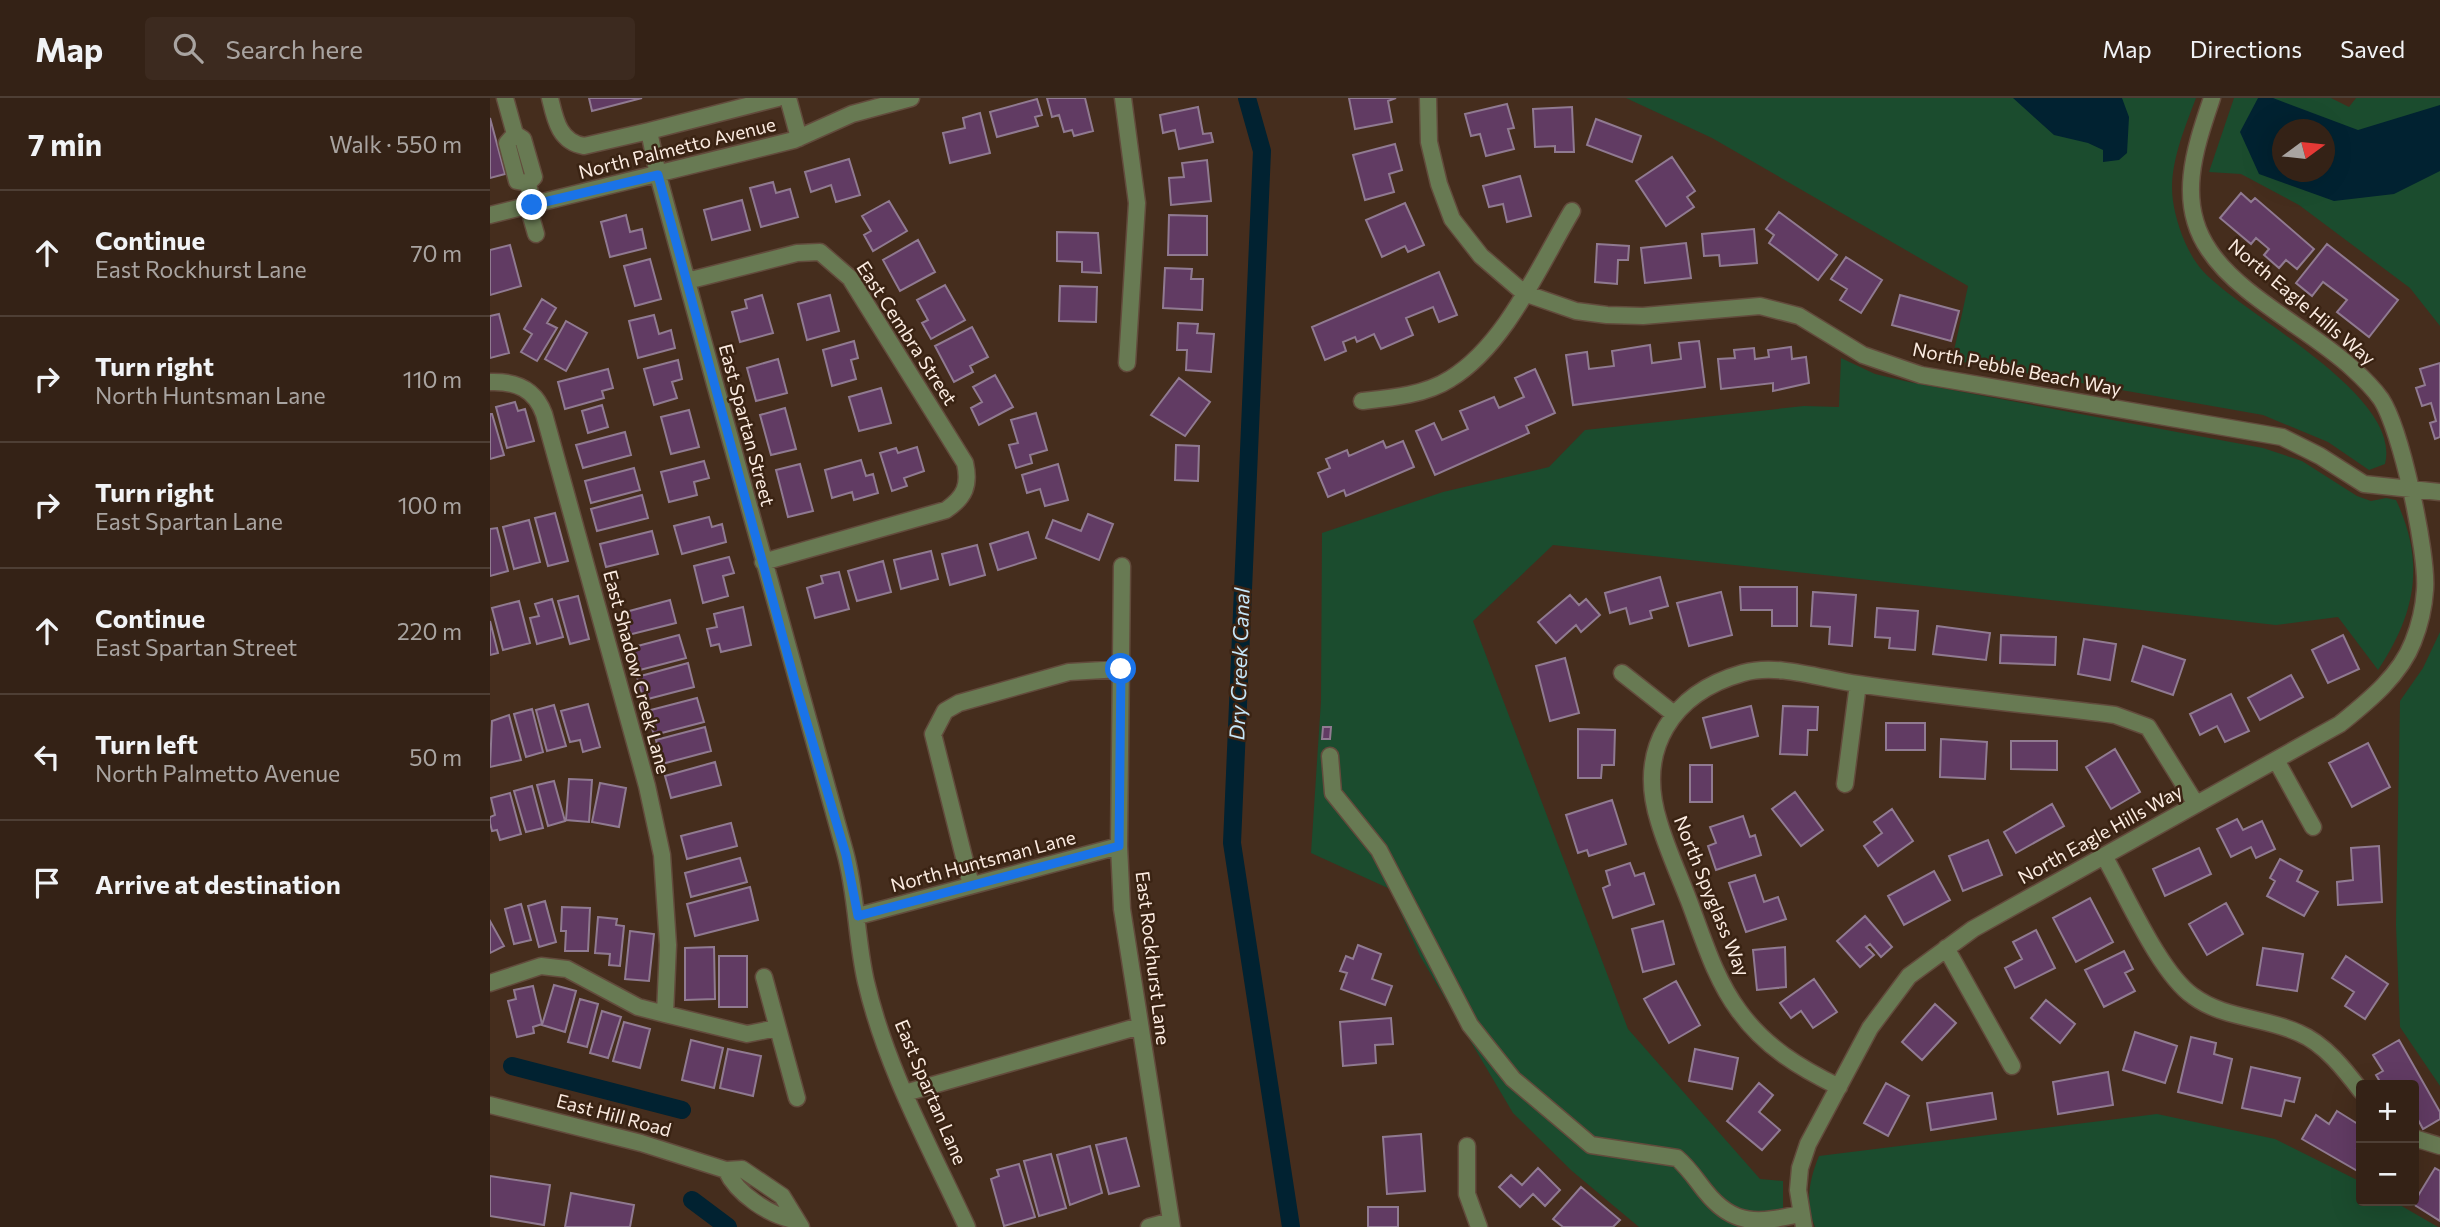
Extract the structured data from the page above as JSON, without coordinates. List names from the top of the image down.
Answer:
{
  "streets": {
    "street": [
      "North Palmetto Avenue",
      "North Eagle Hills Way",
      "East Cembra Street",
      "North Pebble Beach Way",
      "East Spartan Street",
      "East Shadow Creek Lane",
      "North Huntsman Lane",
      "North Spyglass Way",
      "East Rockhurst Lane",
      "East Spartan Lane",
      "East Hill Road"
    ]
  },
  "crossings": [
    ["North Palmetto Avenue", "East Spartan Street"],
    ["North Eagle Hills Way", "North Pebble Beach Way"],
    ["North Eagle Hills Way", "North Spyglass Way"],
    ["East Cembra Street", "East Spartan Street"],
    ["East Spartan Street", "East Spartan Lane"],
    ["North Huntsman Lane", "East Rockhurst Lane"],
    ["North Huntsman Lane", "East Spartan Lane"]
  ],
  "water": ["Dry Creek Canal"],
  "north": "right",
  "page": {
    "header": "Map",
    "search": "Search here",
    "nav": ["Map", "Directions", "Saved"],
    "heading": ["7 min", "Walk · 550 m"],
    "list": [
      ["Continue", "East Rockhurst Lane", "70 m"],
      ["Turn right", "North Huntsman Lane", "110 m"],
      ["Turn right", "East Spartan Lane", "100 m"],
      ["Continue", "East Spartan Street", "220 m"],
      ["Turn left", "North Palmetto Avenue", "50 m"],
      "Arrive at destination"
    ],
    "map_buttons": ["+", "−"]
  }
}
